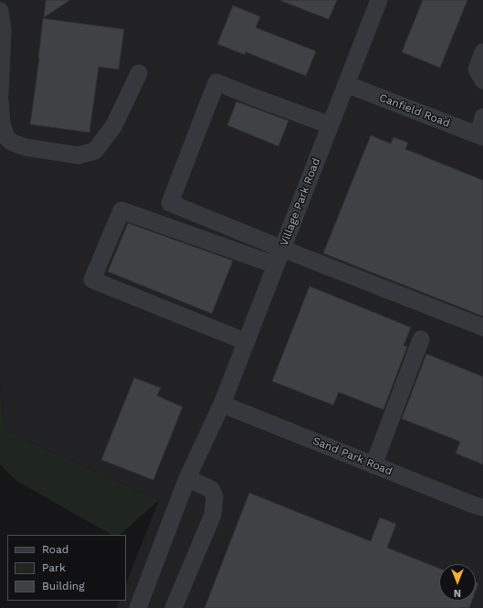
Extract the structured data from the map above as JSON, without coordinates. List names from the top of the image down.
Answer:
{
  "streets": {
    "street": ["Canfield Road", "Village Park Road", "Sand Park Road"]
  },
  "crossings": [
    ["Canfield Road", "Village Park Road"],
    ["Village Park Road", "Sand Park Road"]
  ],
  "legend": ["Road", "Park", "Building"],
  "north": "bottom"
}
